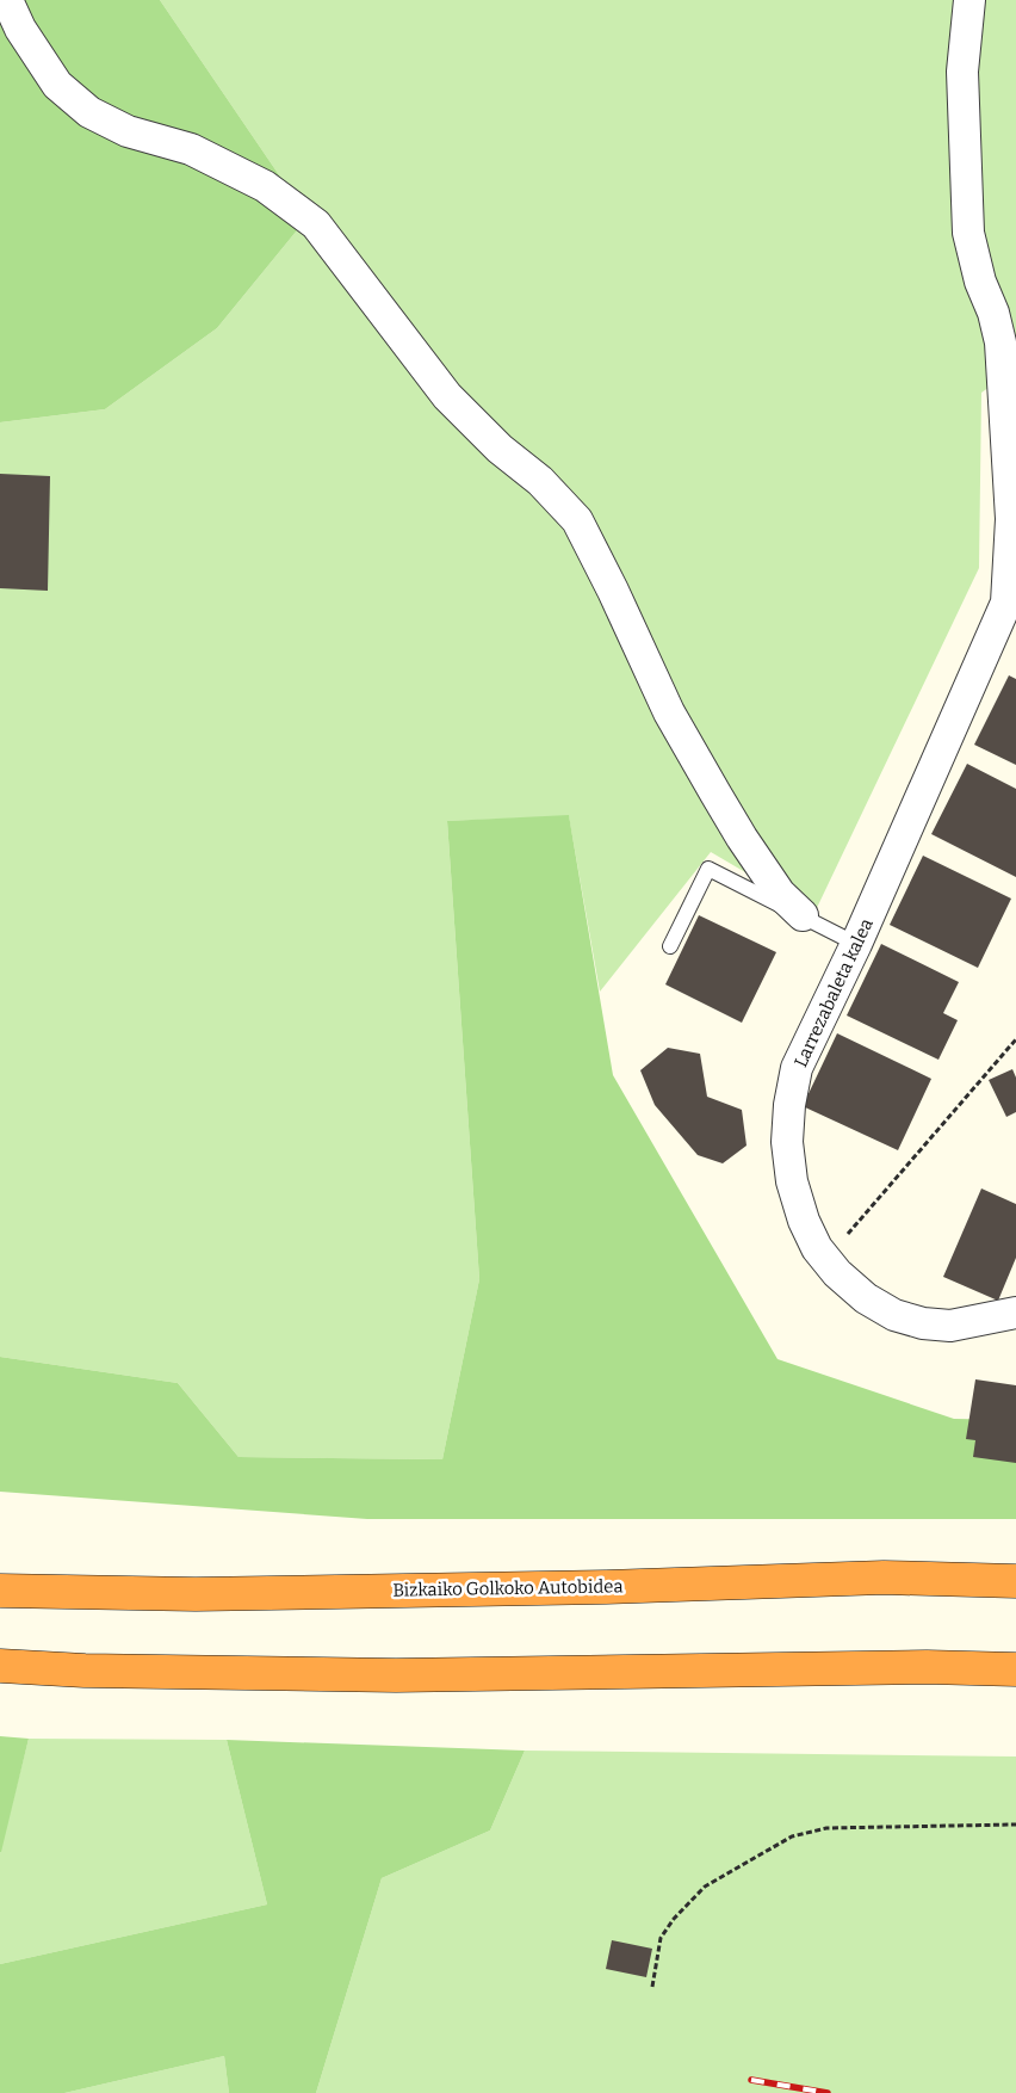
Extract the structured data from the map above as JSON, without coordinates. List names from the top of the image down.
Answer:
{
  "streets": {
    "highway": ["Bizkaiko Golkoko Autobidea"],
    "street": ["Larrezabaleta kalea"]
  }
}
